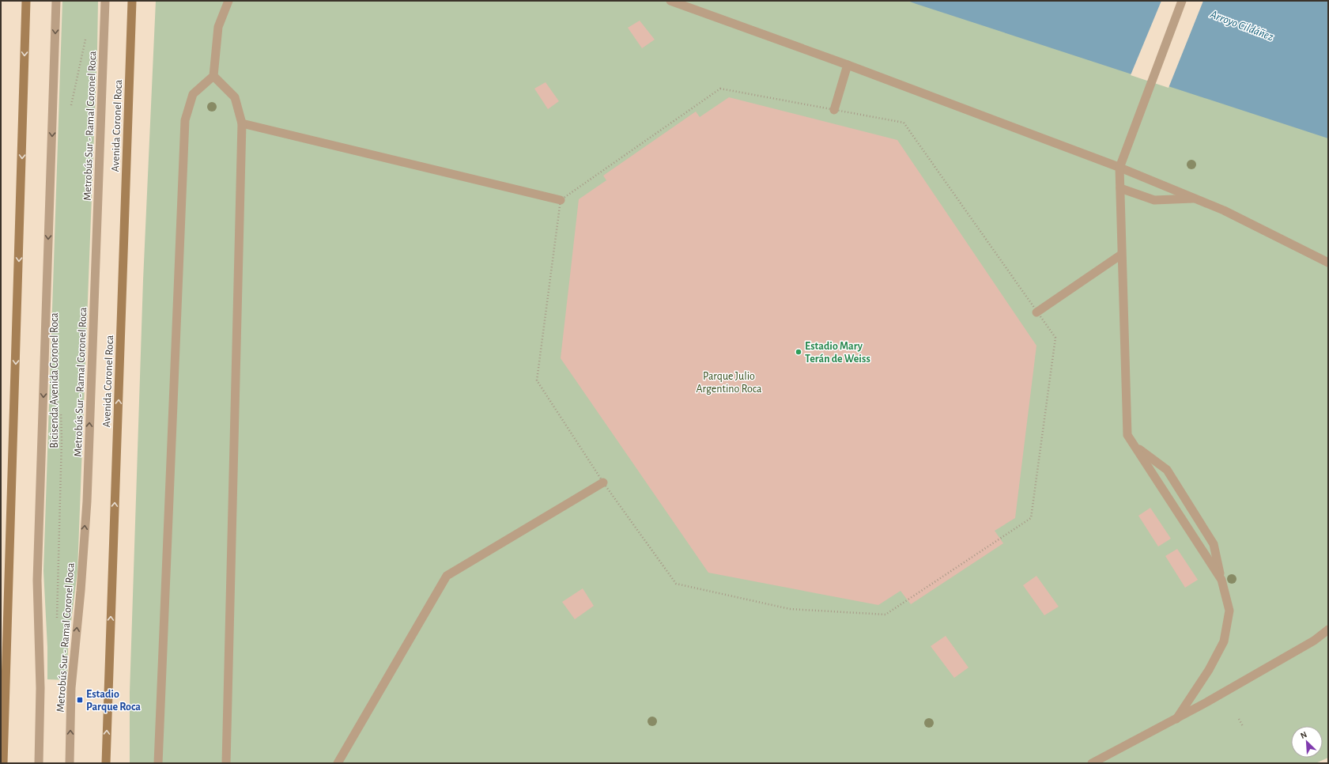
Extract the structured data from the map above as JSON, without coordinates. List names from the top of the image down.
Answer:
{
  "streets": {
    "main road": ["Avenida Coronel Roca"],
    "lane": ["Metrobús Sur - Ramal Coronel Roca"],
    "path": ["Bicisenda Avenida Coronel Roca"]
  },
  "one_way": ["Avenida Coronel Roca"],
  "water": ["Arroyo Cildáñez"],
  "parks": ["Parque Julio Argentino Roca"],
  "places": {
    "other": ["Estadio Mary Terán de Weiss"],
    "transit": ["Estadio Parque Roca"]
  },
  "north": "top left"
}
